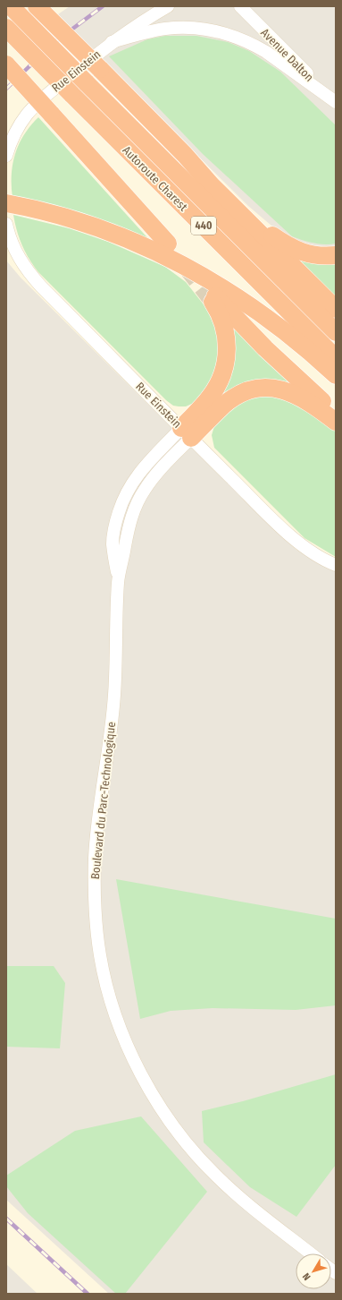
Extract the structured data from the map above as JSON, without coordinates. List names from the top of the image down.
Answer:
{
  "streets": {
    "highway": ["Autoroute Charest", "440"],
    "street": ["Avenue Dalton", "Rue Einstein", "Boulevard du Parc-Technologique"]
  },
  "crossings": [
    ["Rue Einstein", "Boulevard du Parc-Technologique"]
  ],
  "north": "bottom left"
}
